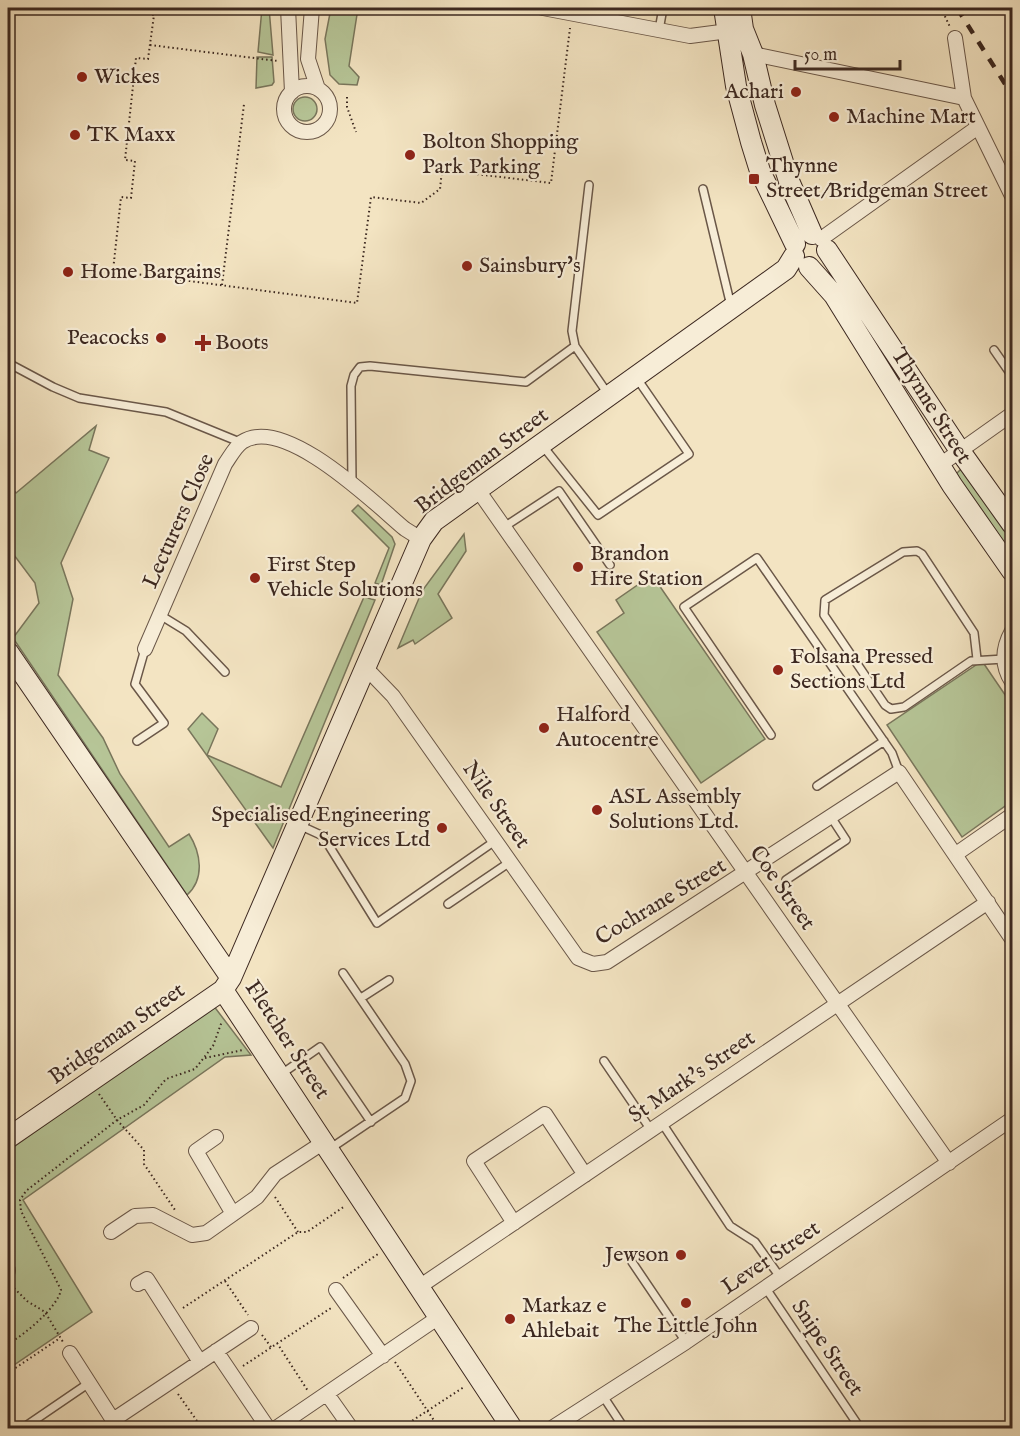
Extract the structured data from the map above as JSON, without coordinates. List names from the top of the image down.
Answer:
{
  "streets": {
    "street": [
      "Thynne Street",
      "Bridgeman Street",
      "Lecturers Close",
      "Nile Street",
      "Coe Street",
      "Cochrane Street",
      "Fletcher Street",
      "St Mark's Street",
      "Lever Street"
    ],
    "lane": ["Snipe Street"]
  },
  "crossings": [
    ["Thynne Street", "Bridgeman Street"],
    ["Bridgeman Street", "Lecturers Close"],
    ["Bridgeman Street", "Nile Street"],
    ["Bridgeman Street", "Coe Street"],
    ["Bridgeman Street", "Fletcher Street"],
    ["Nile Street", "Cochrane Street"],
    ["Coe Street", "Cochrane Street"],
    ["Coe Street", "St Mark's Street"],
    ["Coe Street", "Lever Street"],
    ["Fletcher Street", "St Mark's Street"],
    ["Lever Street", "Snipe Street"]
  ],
  "places": {
    "other": [
      "Wickes",
      "Achari",
      "Machine Mart",
      "TK Maxx",
      "Bolton Shopping Park Parking",
      "Sainsbury's",
      "Home Bargains",
      "Peacocks",
      "Brandon Hire Station",
      "First Step Vehicle Solutions",
      "Folsana Pressed Sections Ltd",
      "Halford Autocentre",
      "ASL Assembly Solutions Ltd.",
      "Specialised Engineering Services Ltd",
      "Jewson",
      "The Little John",
      "Markaz e Ahlebait"
    ],
    "transit": ["Thynne Street/Bridgeman Street"],
    "health": ["Boots"]
  },
  "scale_bar": "50 m"
}
